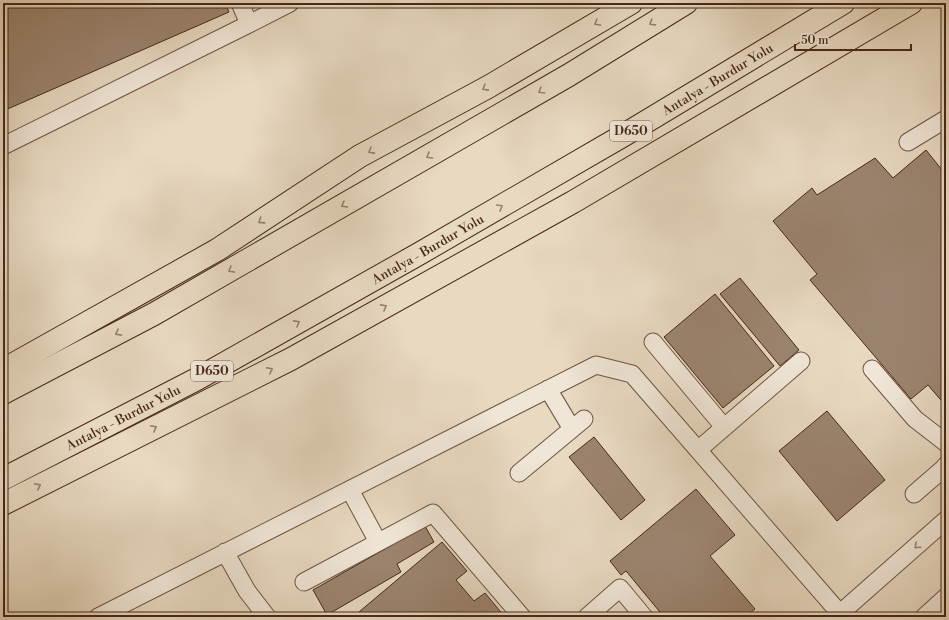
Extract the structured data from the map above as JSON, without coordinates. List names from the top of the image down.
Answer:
{
  "streets": {
    "highway": ["Antalya - Burdur Yolu", "D650"]
  },
  "scale_bar": "50 m"
}
